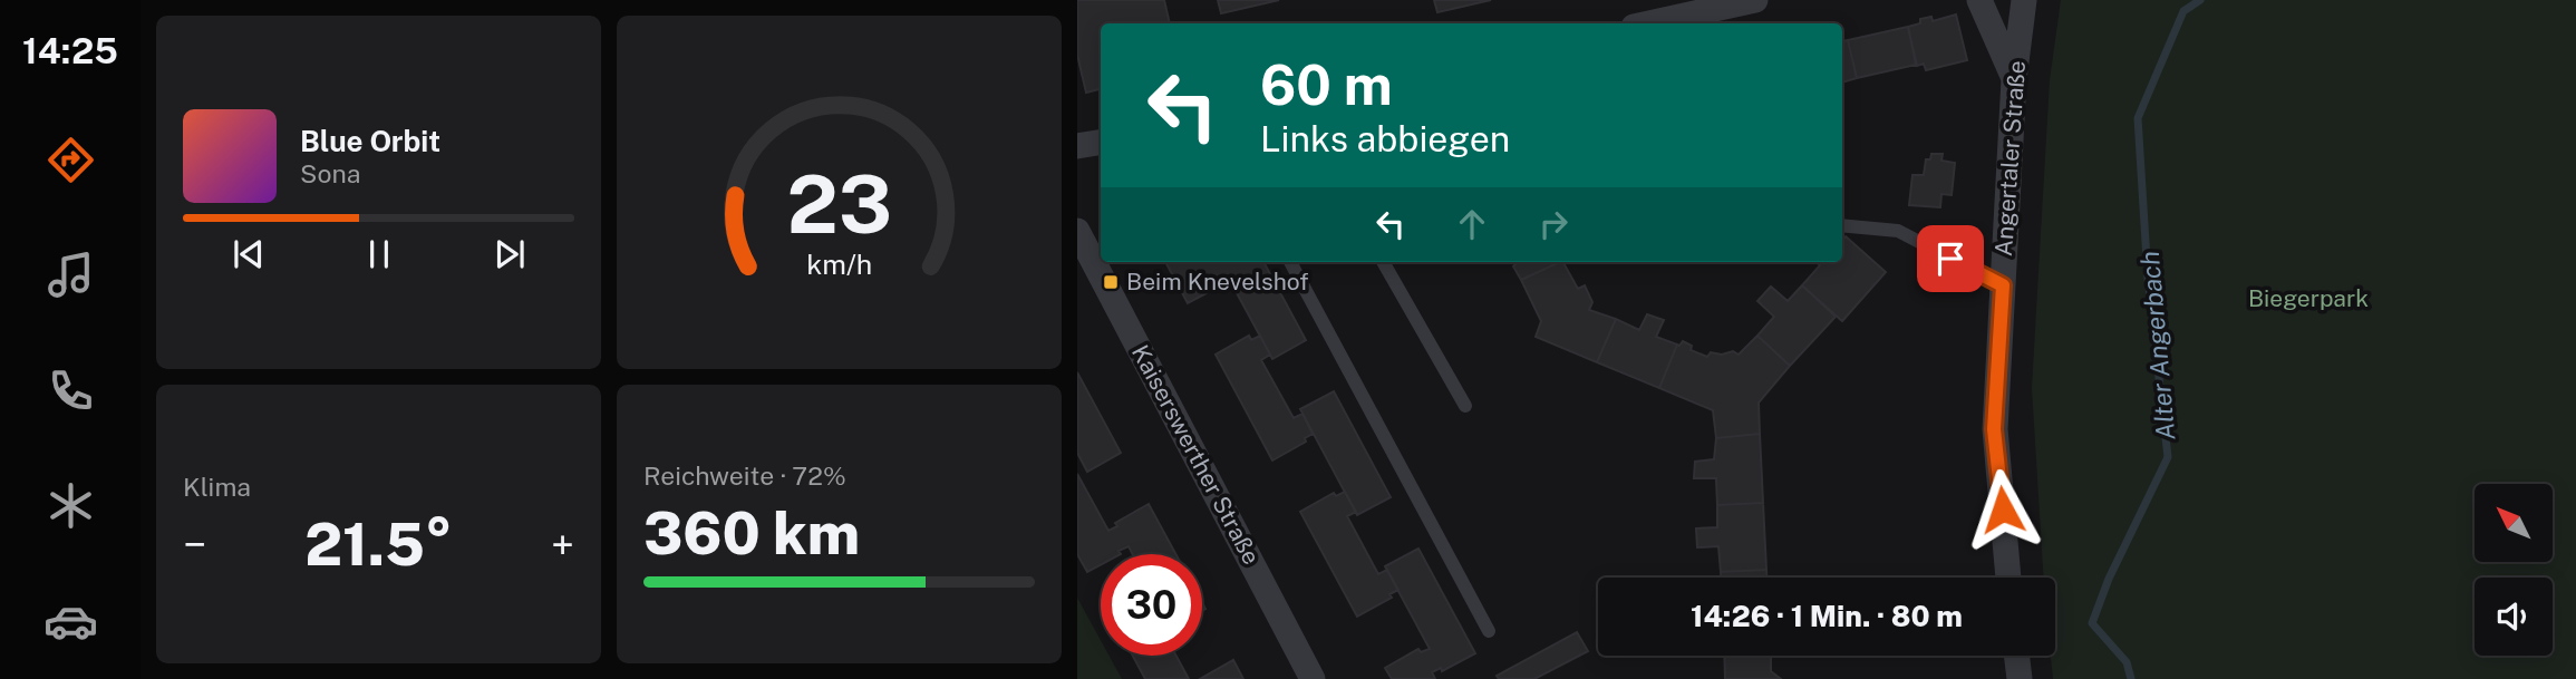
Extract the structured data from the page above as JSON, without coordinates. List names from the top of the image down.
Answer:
{
  "streets": {
    "street": ["Angertaler Straße", "Kaiserswerther Straße"]
  },
  "water": ["Alter Angerbach"],
  "parks": ["Biegerpark"],
  "places": {
    "transit": ["Beim Knevelshof"]
  },
  "north": "top left",
  "page": {
    "tabs": "14:25",
    "turn": ["60 m", "Links abbiegen"],
    "song": ["Blue Orbit", "Sona"],
    "tile": [
      "Klima",
      ["Reichweite · 72%", "360 km"]
    ],
    "heat": ["−", "21.5°", "+"],
    "limit": "30",
    "trip": "14:26 · 1 Min. · 80 m",
    "gauge": ["23", "km/h"]
  }
}
